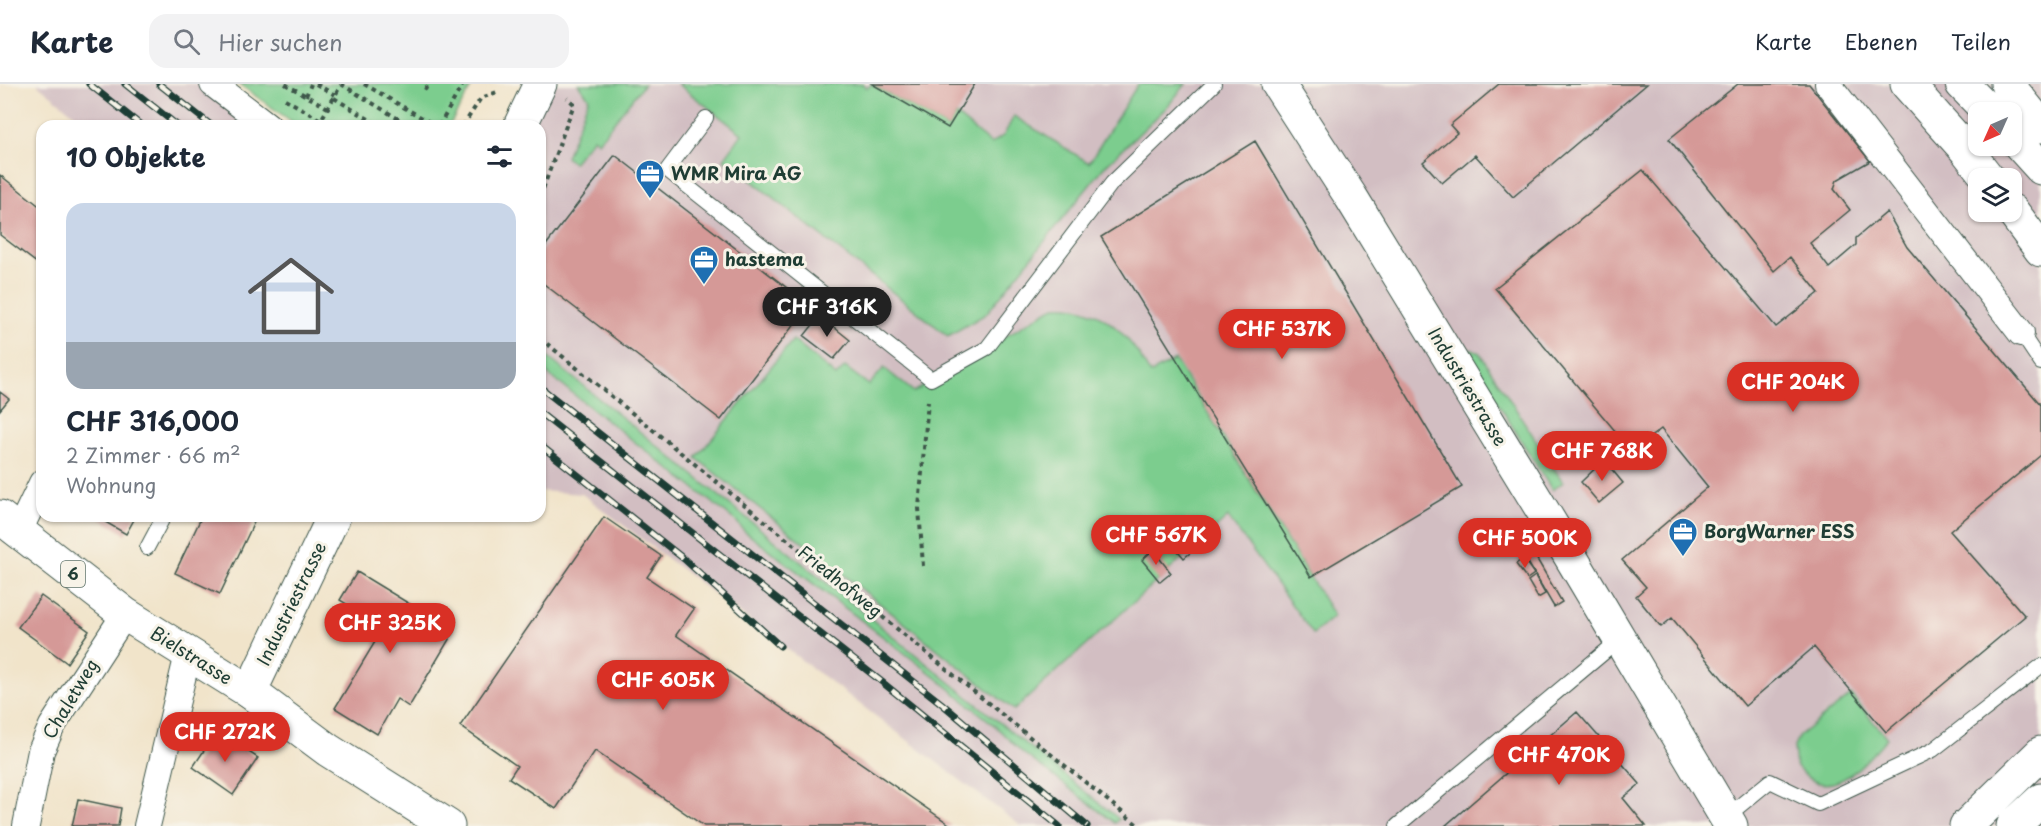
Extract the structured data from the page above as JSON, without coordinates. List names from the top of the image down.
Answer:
{
  "streets": {
    "main road": ["Industriestrasse", "6", "Bielstrasse"],
    "street": ["Chaletweg"],
    "path": ["Friedhofweg"]
  },
  "crossings": [
    ["Industriestrasse", "Bielstrasse"],
    ["Bielstrasse", "Chaletweg"]
  ],
  "places": {
    "office": ["WMR Mira AG", "hastema", "BorgWarner ESS"]
  },
  "north": "bottom left",
  "page": {
    "header": "Karte",
    "search": "Hier suchen",
    "nav": ["Karte", "Ebenen", "Teilen"],
    "heading": "10 Objekte",
    "list": [
      {
        "name": "CHF 316,000",
        "note": "2 Zimmer · 66 m² · Wohnung"
      }
    ],
    "price": [
      "CHF 316K",
      "CHF 537K",
      "CHF 204K",
      "CHF 768K",
      "CHF 567K",
      "CHF 500K",
      "CHF 325K",
      "CHF 605K",
      "CHF 272K",
      "CHF 470K"
    ]
  }
}
